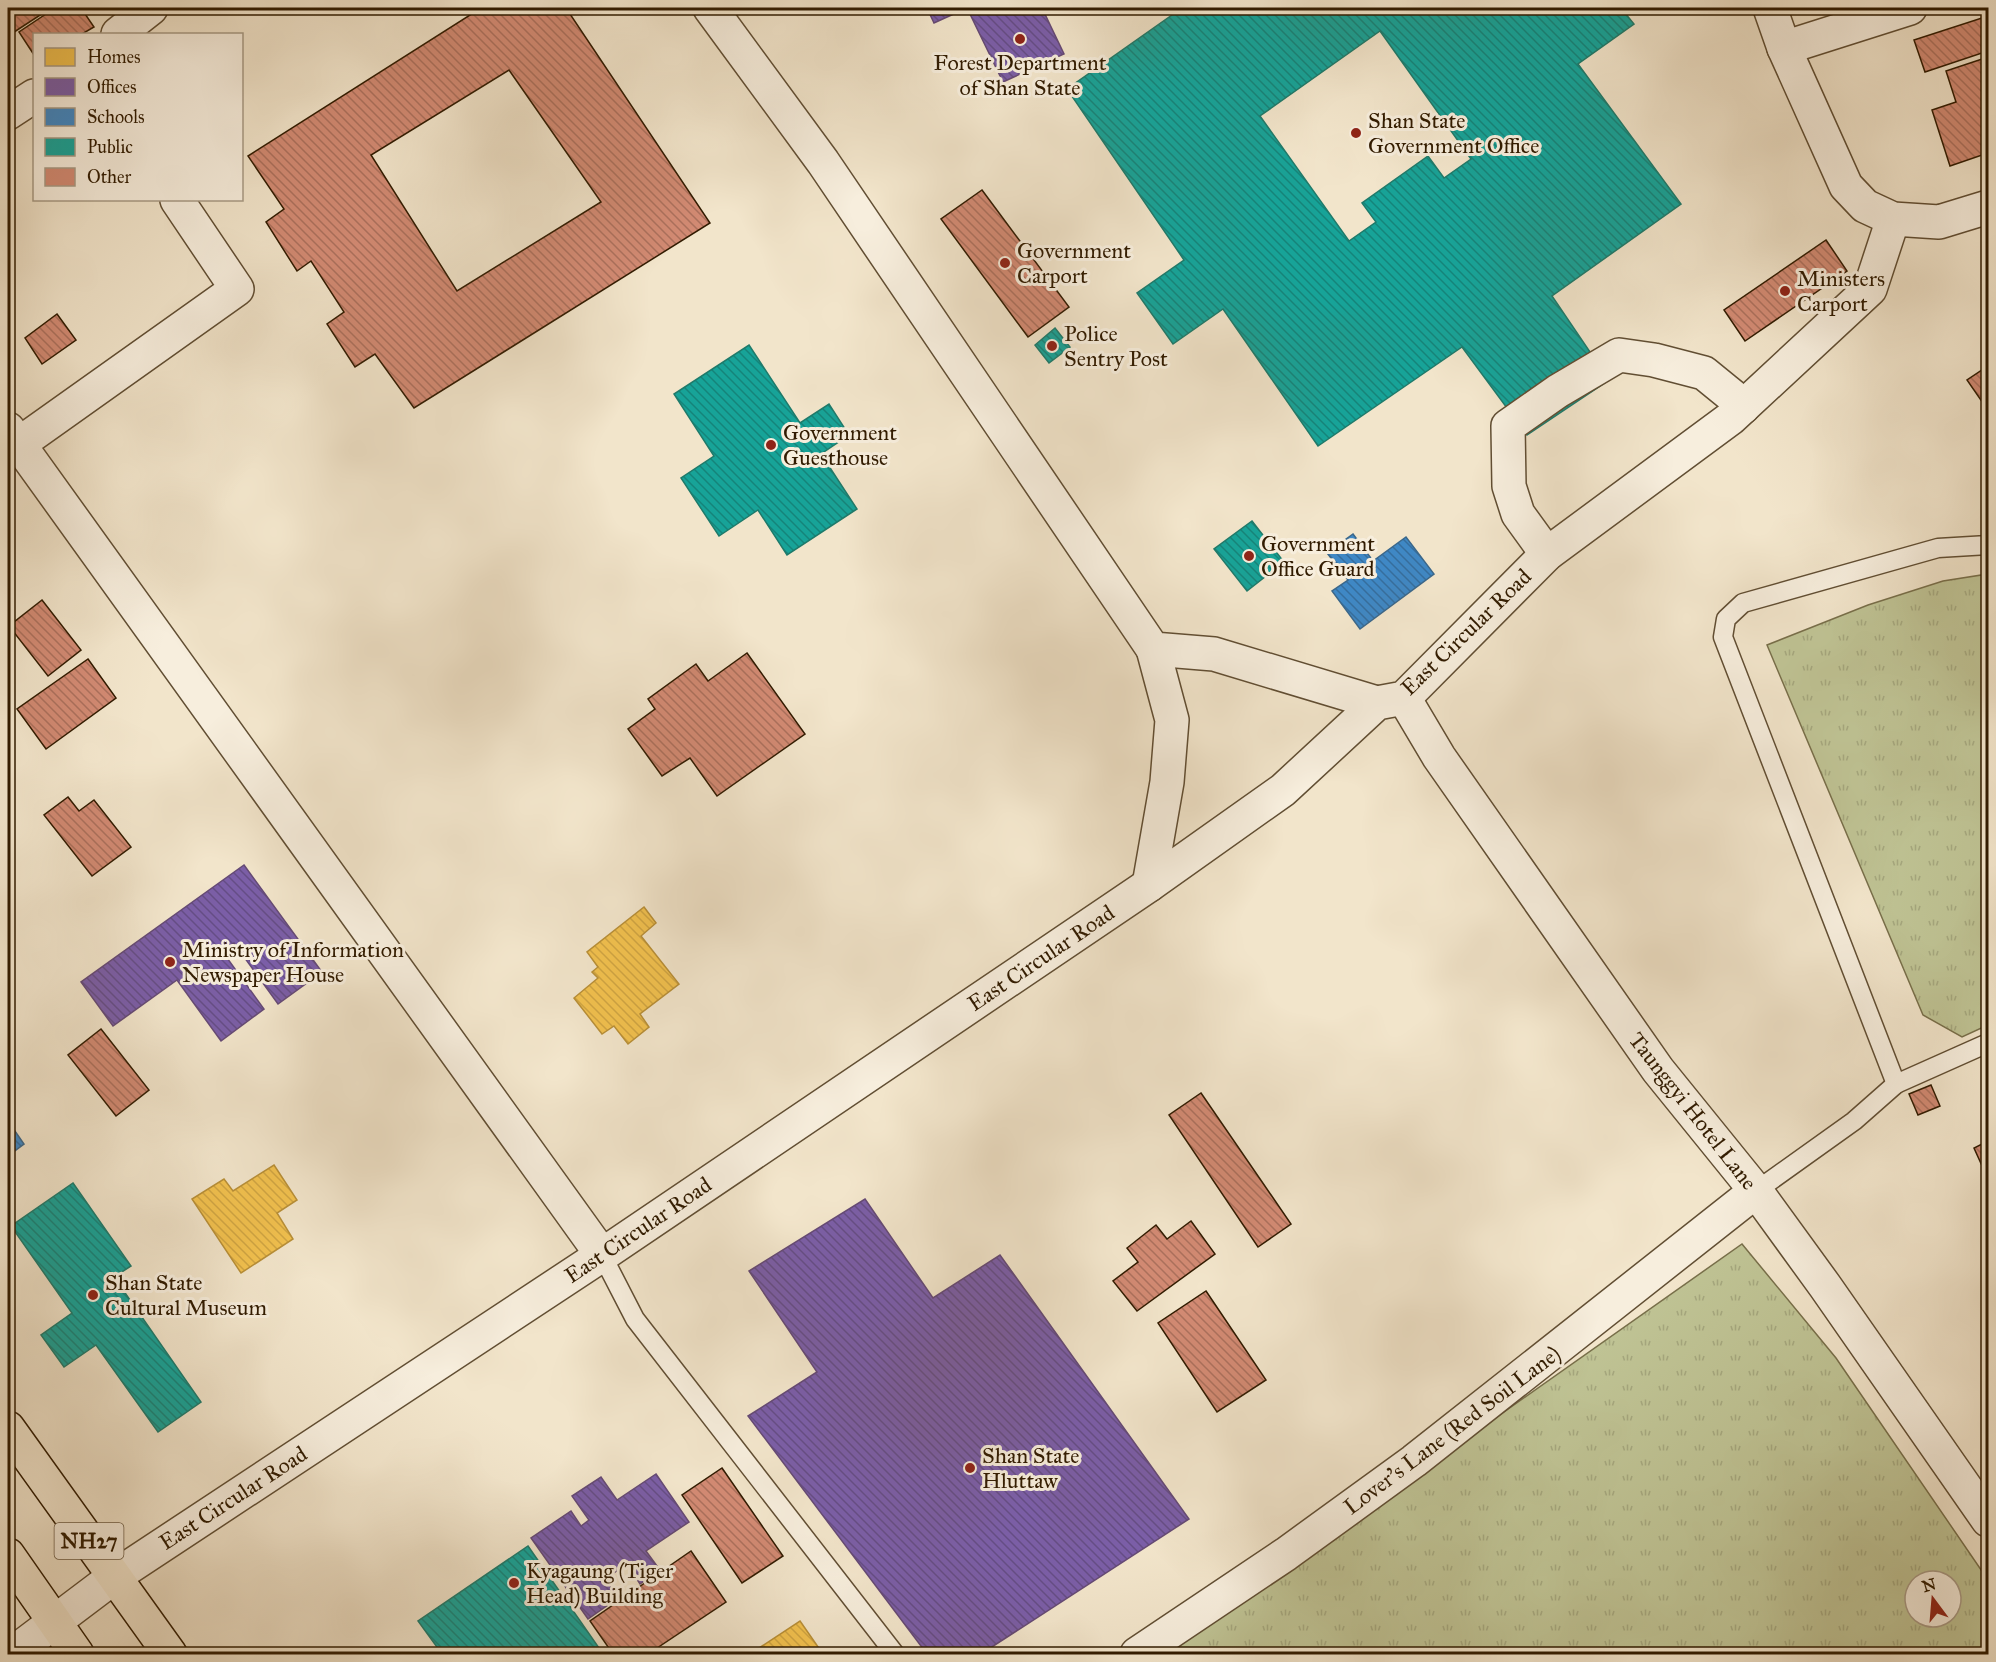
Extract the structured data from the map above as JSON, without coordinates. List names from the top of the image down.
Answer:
{
  "streets": {
    "highway": ["NH27"],
    "street": ["East Circular Road", "Taunggyi Hotel Lane", "Lover's Lane (Red Soil Lane)"]
  },
  "crossings": [
    ["East Circular Road", "Taunggyi Hotel Lane"],
    ["East Circular Road", "NH27"],
    ["Taunggyi Hotel Lane", "Lover's Lane (Red Soil Lane)"]
  ],
  "places": [
    "Forest Department of Shan State",
    "Shan State Government Office",
    "Government Carport",
    "Ministers Carport",
    "Police Sentry Post",
    "Government Guesthouse",
    "Government Office Guard",
    "Ministry of Information Newspaper House",
    "Shan State Cultural Museum",
    "Shan State Hluttaw",
    "Kyagaung (Tiger Head) Building"
  ],
  "legend": [
    "Homes",
    "Offices",
    "Schools",
    "Public",
    "Other"
  ],
  "north": "top"
}
